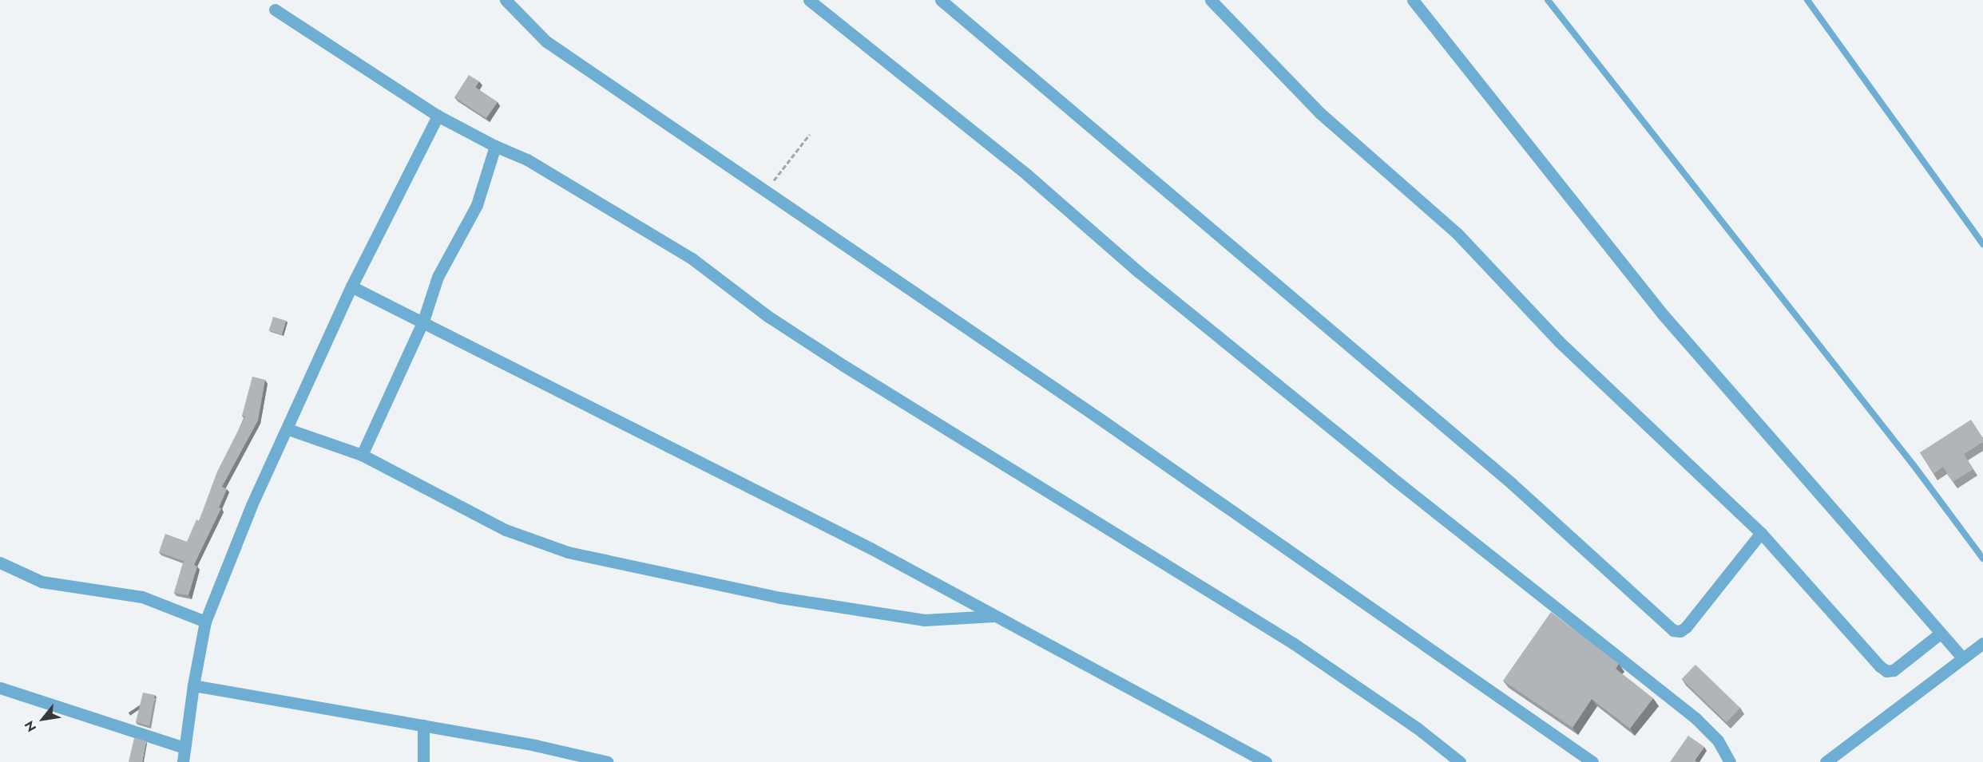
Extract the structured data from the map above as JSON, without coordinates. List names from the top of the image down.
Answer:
{
  "north": "bottom left"
}
